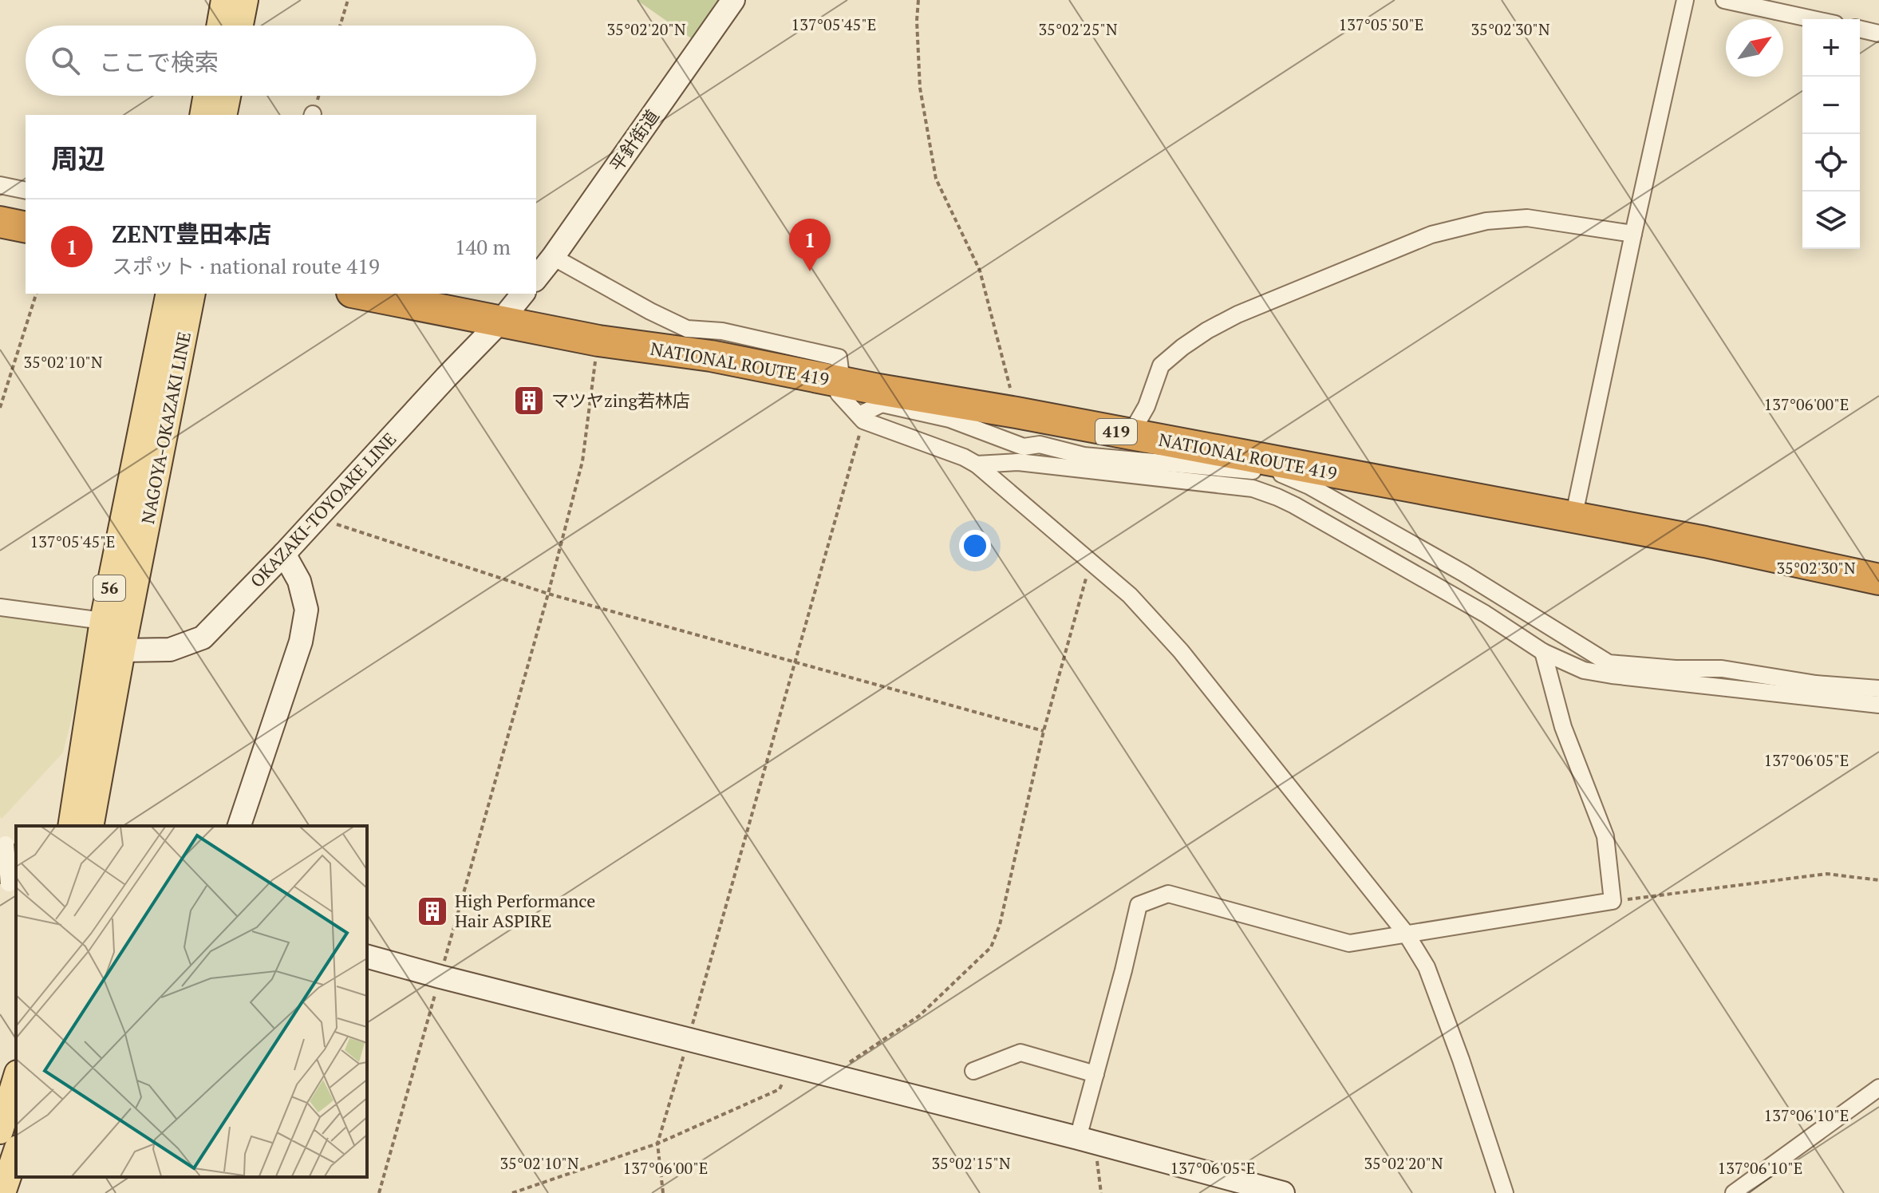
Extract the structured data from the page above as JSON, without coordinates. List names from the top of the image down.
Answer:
{
  "streets": {
    "highway": ["NATIONAL ROUTE 419", "419"],
    "main road": ["NAGOYA-OKAZAKI LINE", "56"],
    "street": ["平針街道", "OKAZAKI-TOYOAKE LINE"]
  },
  "crossings": [
    ["NATIONAL ROUTE 419", "OKAZAKI-TOYOAKE LINE"],
    ["NAGOYA-OKAZAKI LINE", "OKAZAKI-TOYOAKE LINE"]
  ],
  "places": {
    "building": ["マツヤzing若林店", "High Performance Hair ASPIRE"]
  },
  "north": "top right",
  "page": {
    "map_buttons": ["+", "−"],
    "search": "ここで検索",
    "heading": "周辺",
    "list": [
      {
        "mark": "1",
        "name": "ZENT豊田本店",
        "note": "スポット · national route 419",
        "value": "140 m"
      }
    ],
    "pins": "1"
  },
  "coordinates": [
    "137°05'45\"E",
    "137°05'50\"E",
    "35°02'20\"N",
    "35°02'25\"N",
    "35°02'30\"N",
    "35°02'10\"N",
    "137°06'00\"E",
    "137°06'05\"E",
    "137°06'10\"E",
    "35°02'15\"N"
  ]
}
